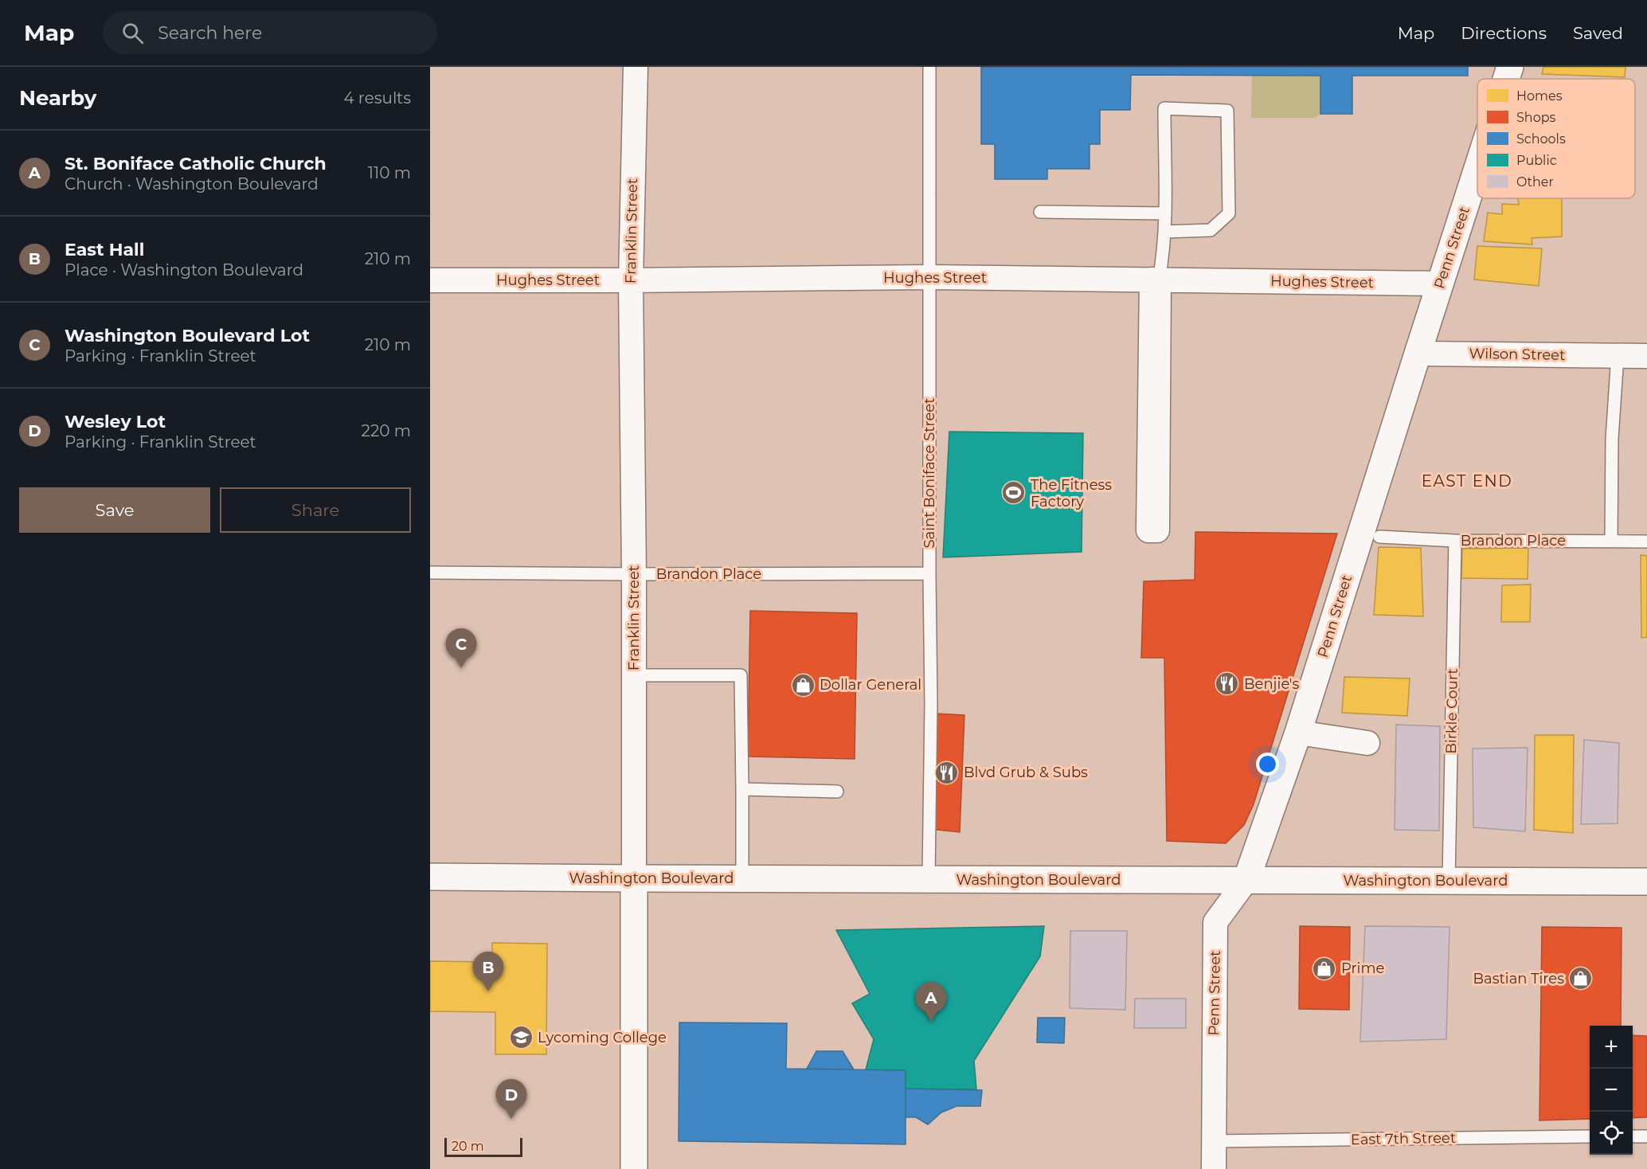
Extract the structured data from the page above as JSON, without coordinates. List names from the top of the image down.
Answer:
{
  "streets": {
    "main road": ["Franklin Street", "Penn Street", "Washington Boulevard"],
    "street": ["Hughes Street", "Wilson Street"],
    "lane": [
      "Saint Boniface Street",
      "Brandon Place",
      "Birkle Court",
      "East 7th Street"
    ]
  },
  "crossings": [
    ["Franklin Street", "Hughes Street"],
    ["Franklin Street", "Brandon Place"],
    ["Franklin Street", "Washington Boulevard"],
    ["Penn Street", "Hughes Street"],
    ["Penn Street", "Wilson Street"],
    ["Penn Street", "Washington Boulevard"],
    ["Penn Street", "East 7th Street"],
    ["Hughes Street", "Saint Boniface Street"],
    ["Saint Boniface Street", "Brandon Place"],
    ["Saint Boniface Street", "Washington Boulevard"],
    ["Brandon Place", "Birkle Court"],
    ["Birkle Court", "Washington Boulevard"]
  ],
  "districts": ["EAST END"],
  "places": {
    "sports": ["The Fitness Factory"],
    "restaurant": ["Benjie's", "Blvd Grub & Subs"],
    "shop": ["Dollar General", "Prime", "Bastian Tires"],
    "school or university": ["Lycoming College"]
  },
  "legend": [
    "Homes",
    "Shops",
    "Schools",
    "Public",
    "Other"
  ],
  "scale_bar": "20 m",
  "page": {
    "header": "Map",
    "search": "Search here",
    "nav": ["Map", "Directions", "Saved"],
    "heading": ["Nearby", "4 results"],
    "list": [
      {
        "mark": "A",
        "name": "St. Boniface Catholic Church",
        "note": "Church · Washington Boulevard",
        "value": "110 m"
      },
      {
        "mark": "B",
        "name": "East Hall",
        "note": "Place · Washington Boulevard",
        "value": "210 m"
      },
      {
        "mark": "C",
        "name": "Washington Boulevard Lot",
        "note": "Parking · Franklin Street",
        "value": "210 m"
      },
      {
        "mark": "D",
        "name": "Wesley Lot",
        "note": "Parking · Franklin Street",
        "value": "220 m"
      }
    ],
    "buttons": ["Save", "Share"],
    "pins": [
      "C",
      "B",
      "A",
      "D"
    ],
    "map_buttons": ["+", "−"],
    "scale": "20 m"
  }
}
